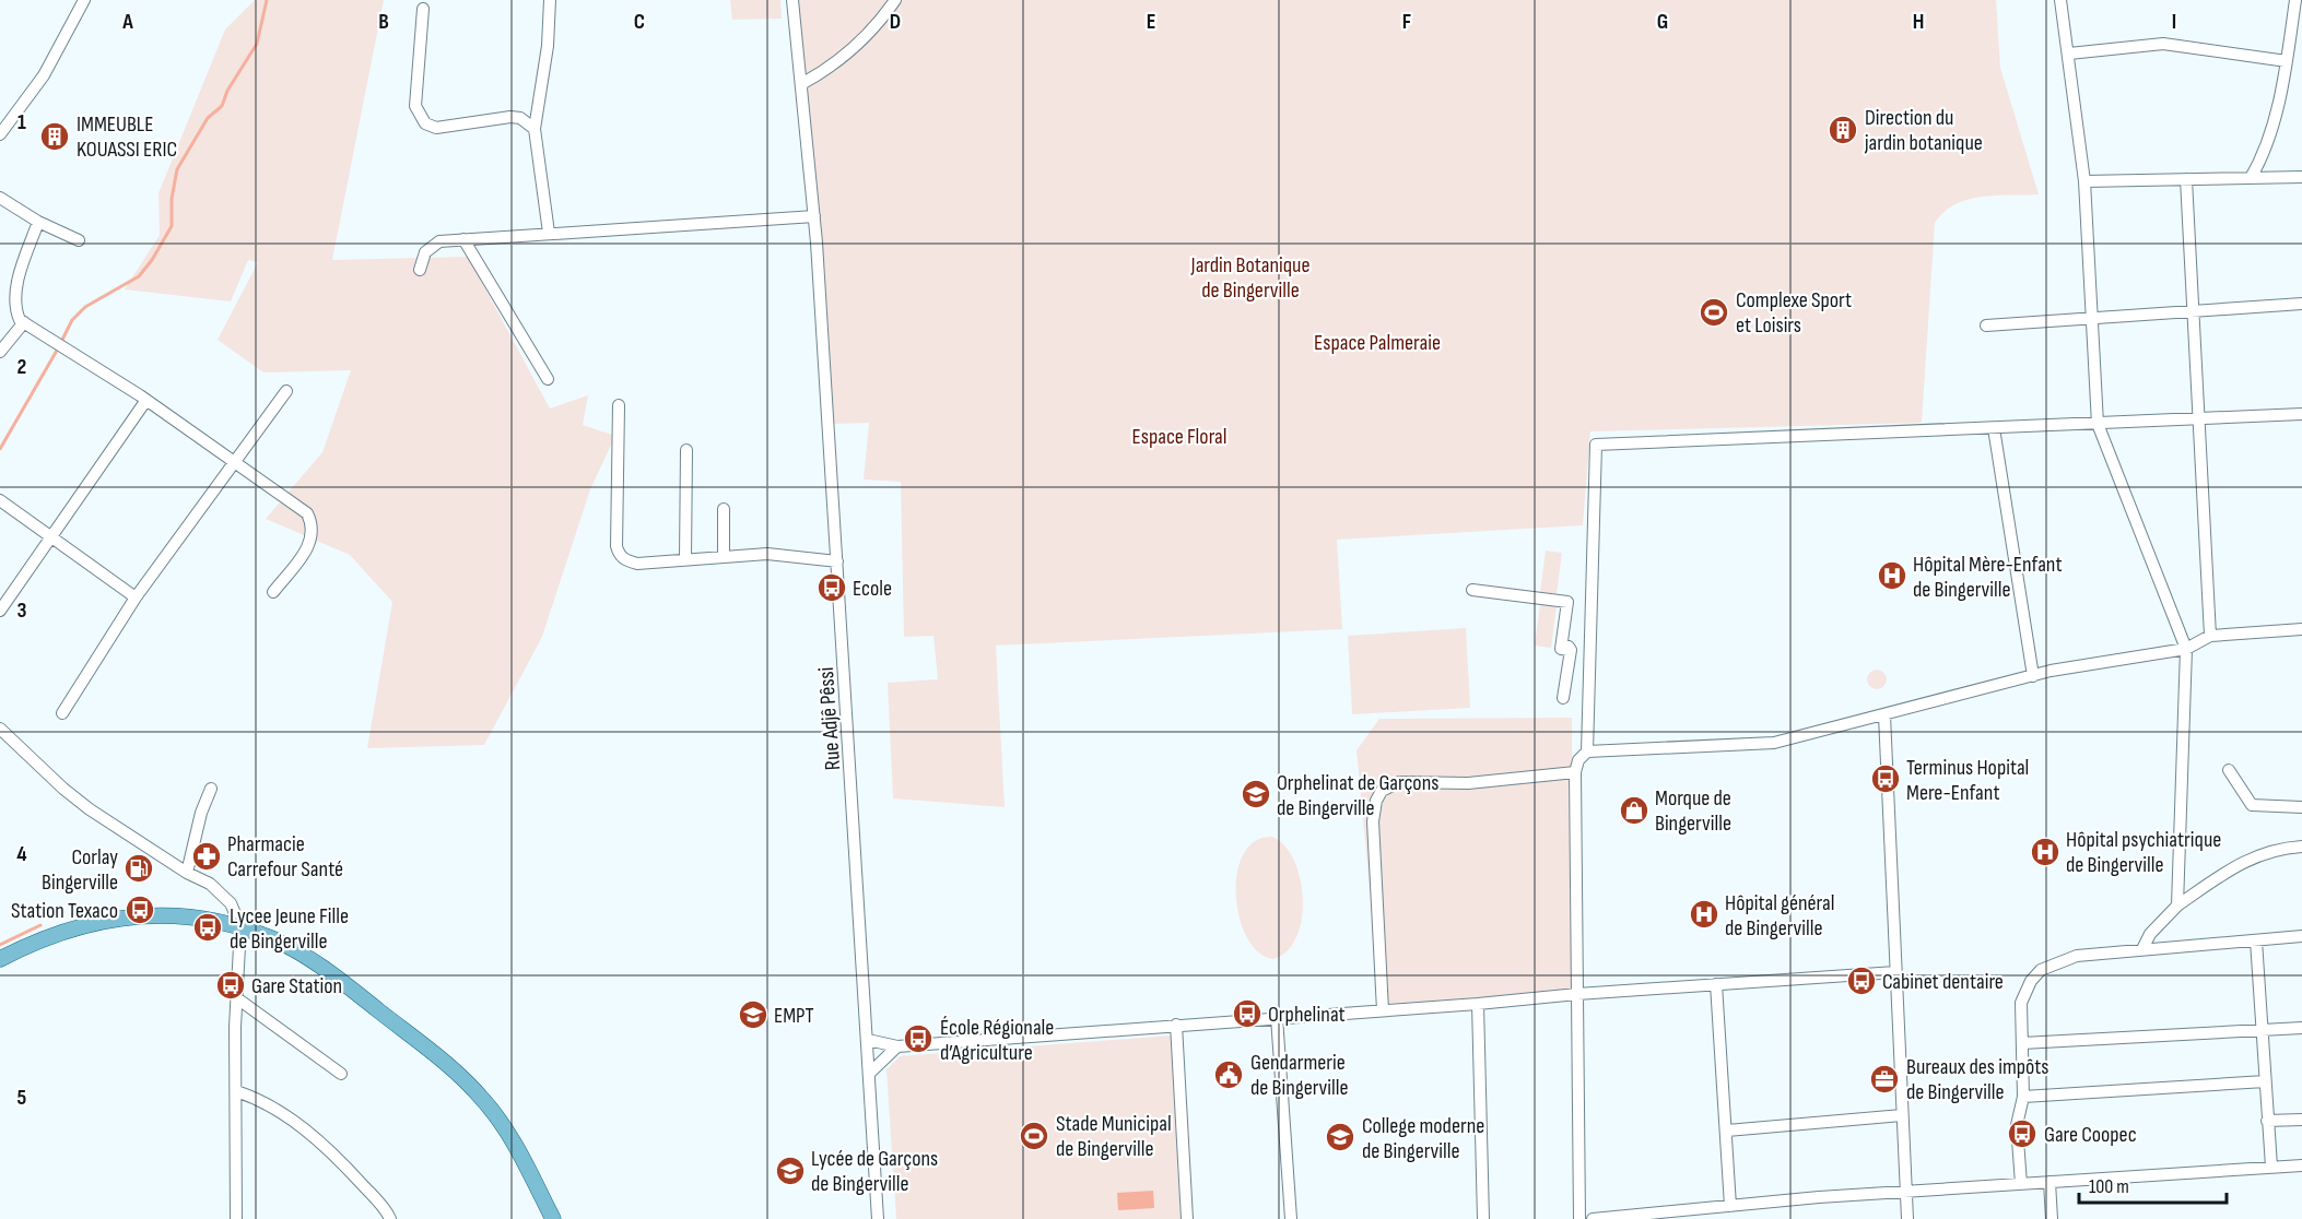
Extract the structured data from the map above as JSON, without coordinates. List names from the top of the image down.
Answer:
{
  "streets": {
    "street": ["Rue Adjê Pêssi"]
  },
  "parks": ["Jardin Botanique de Bingerville", "Espace Palmeraie", "Espace Floral"],
  "places": {
    "building": ["Direction du jardin botanique", "IMMEUBLE KOUASSI ERIC"],
    "sports": ["Complexe Sport et Loisirs", "Stade Municipal de Bingerville"],
    "hospital": ["Hôpital Mère-Enfant de Bingerville", "Hôpital psychiatrique de Bingerville", "Hôpital général de Bingerville"],
    "bus stop": [
      "Ecole",
      "Terminus Hopital Mere-Enfant",
      "Station Texaco",
      "Lycee Jeune Fille de Bingerville",
      "Cabinet dentaire",
      "Gare Station",
      "Orphelinat",
      "École Régionale d’Agriculture",
      "Gare Coopec"
    ],
    "school or university": [
      "Orphelinat de Garçons de Bingerville",
      "EMPT",
      "College moderne de Bingerville",
      "Lycée de Garçons de Bingerville"
    ],
    "shop": ["Morque de Bingerville"],
    "pharmacy": ["Pharmacie Carrefour Santé"],
    "fuel station": ["Corlay Bingerville"],
    "public building": ["Gendarmerie de Bingerville"],
    "office": ["Bureaux des impôts de Bingerville"]
  },
  "scale_bar": "100 m",
  "grid": {
    "columns": [
      "A",
      "B",
      "C",
      "D",
      "E",
      "F",
      "G",
      "H",
      "I"
    ],
    "rows": [
      "1",
      "2",
      "3",
      "4",
      "5"
    ]
  }
}
